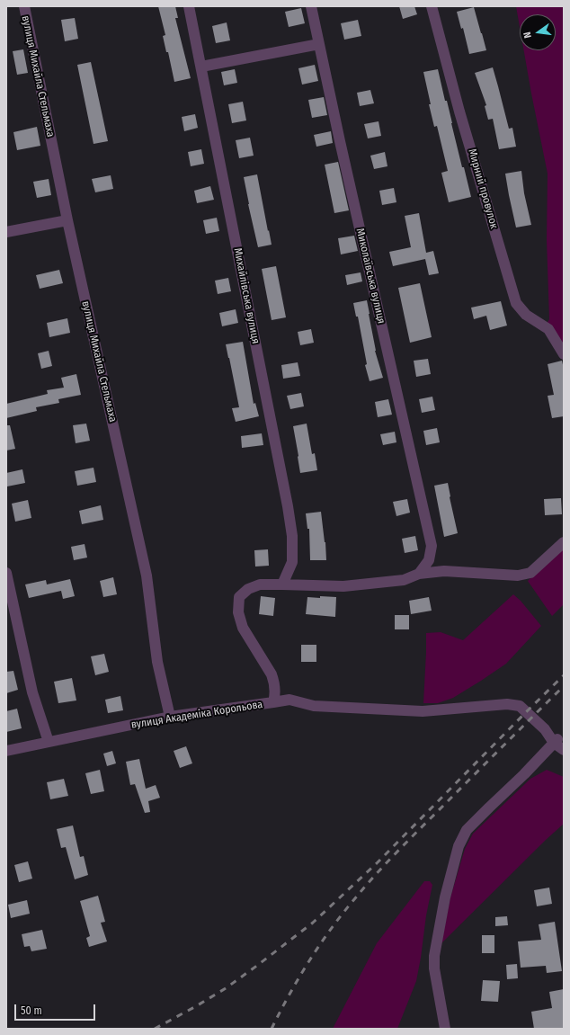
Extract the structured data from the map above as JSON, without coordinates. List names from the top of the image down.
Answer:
{
  "streets": {
    "street": [
      "вулиця Михайла Стельмаха",
      "Мирний провулок",
      "Миколаївська вулиця",
      "Михайлівська вулиця",
      "вулиця Академіка Корольова"
    ]
  },
  "crossings": [
    ["вулиця Михайла Стельмаха", "вулиця Академіка Корольова"],
    ["Миколаївська вулиця", "вулиця Академіка Корольова"],
    ["Михайлівська вулиця", "вулиця Академіка Корольова"]
  ],
  "scale_bar": "50 m",
  "north": "left"
}
